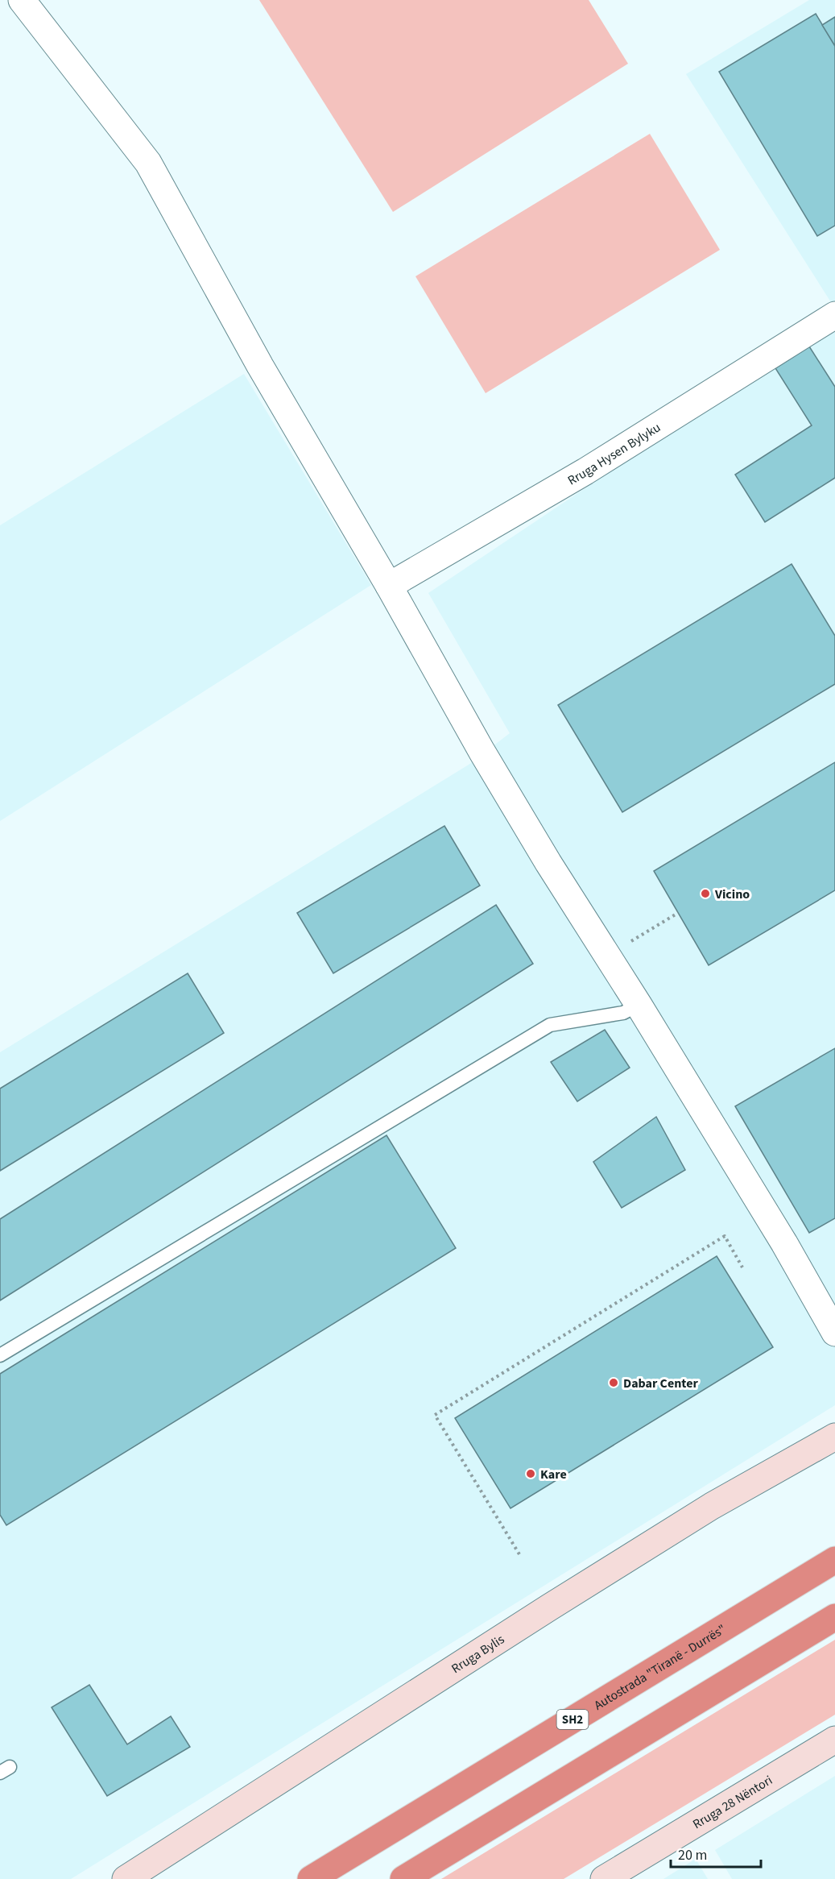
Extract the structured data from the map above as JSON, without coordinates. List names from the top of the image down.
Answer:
{
  "streets": {
    "highway": ["Autostrada \"Tiranë - Durrës\"", "SH2"],
    "main road": ["Rruga Bylis", "Rruga 28 Nëntori"],
    "street": ["Rruga Hysen Bylyku"]
  },
  "places": ["Vicino", "Dabar Center", "Kare"],
  "scale_bar": "20 m"
}
